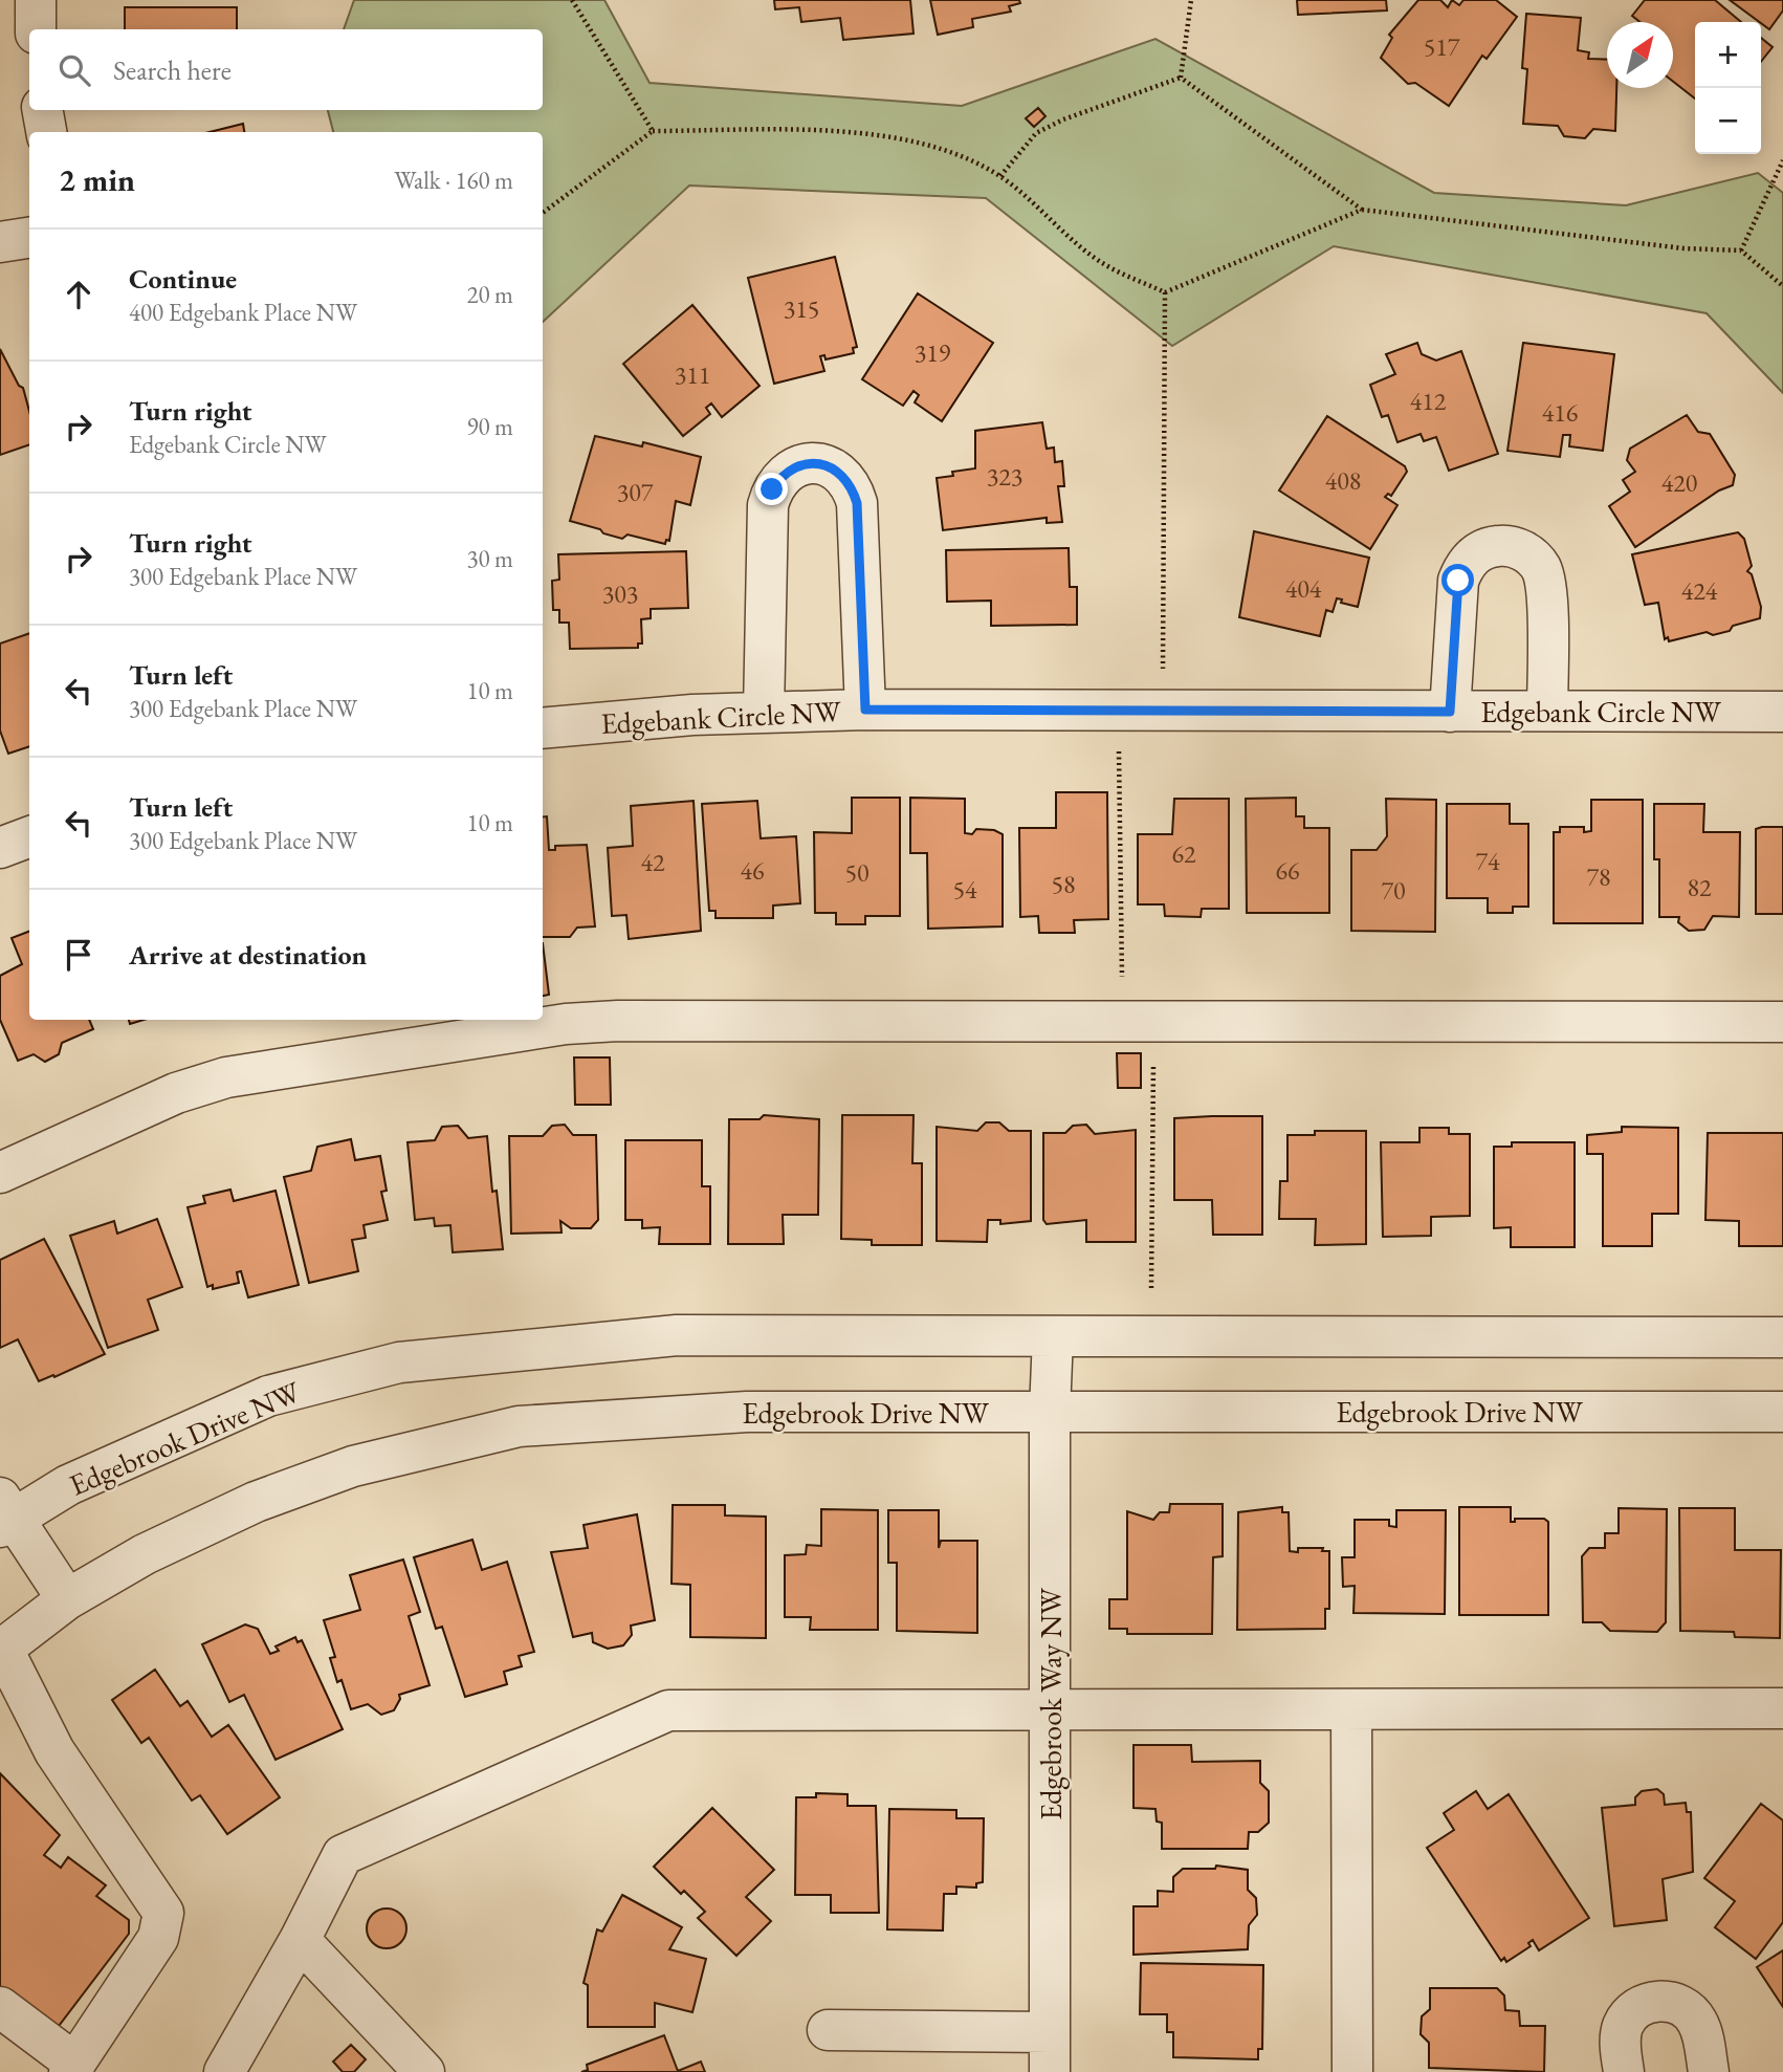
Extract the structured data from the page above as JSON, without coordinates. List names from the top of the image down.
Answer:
{
  "streets": {
    "street": ["Edgebank Circle NW", "Edgebrook Drive NW", "Edgebrook Way NW"]
  },
  "crossings": [
    ["Edgebrook Drive NW", "Edgebrook Way NW"]
  ],
  "house_numbers": [
    "517",
    "315",
    "319",
    "311",
    "412",
    "416",
    "323",
    "408",
    "420",
    "307",
    "404",
    "424",
    "303",
    "62",
    "74",
    "42",
    "46",
    "66",
    "50",
    "78",
    "58",
    "82",
    "54",
    "70"
  ],
  "north": "top right",
  "page": {
    "map_buttons": ["+", "−"],
    "search": "Search here",
    "heading": ["2 min", "Walk · 160 m"],
    "list": [
      ["Continue", "400 Edgebank Place NW", "20 m"],
      ["Turn right", "Edgebank Circle NW", "90 m"],
      ["Turn right", "300 Edgebank Place NW", "30 m"],
      ["Turn left", "300 Edgebank Place NW", "10 m"],
      ["Turn left", "300 Edgebank Place NW", "10 m"],
      "Arrive at destination"
    ]
  }
}
